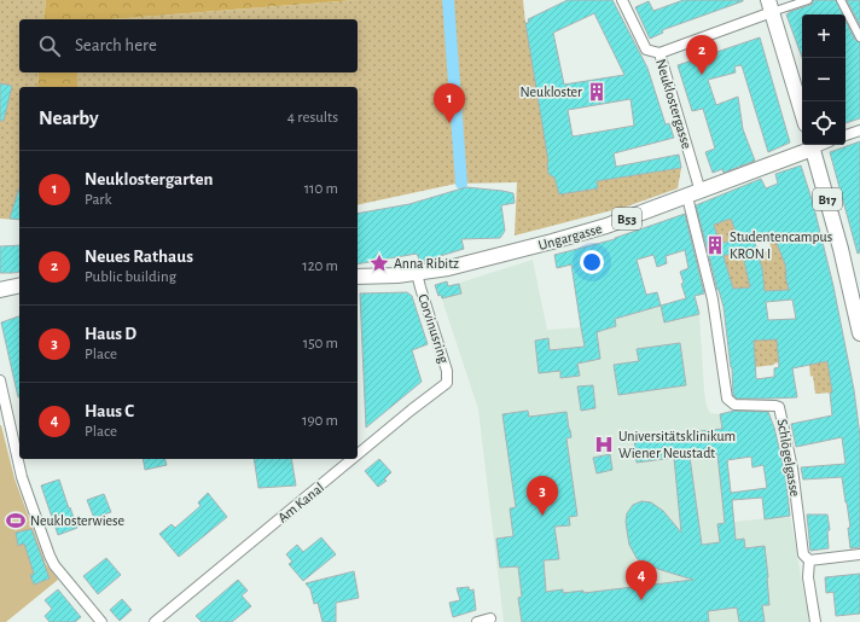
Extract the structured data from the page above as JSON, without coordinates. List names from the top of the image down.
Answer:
{
  "streets": {
    "main road": ["B17", "B53", "Ungargasse"],
    "street": [
      "Neuklostergasse",
      "Corvinusring",
      "Schlögelgasse",
      "Am Kanal"
    ]
  },
  "crossings": [
    ["Neuklostergasse", "Ungargasse"],
    ["Neuklostergasse", "Schlögelgasse"],
    ["B17", "Ungargasse"],
    ["Ungargasse", "Corvinusring"],
    ["Ungargasse", "Schlögelgasse"],
    ["Corvinusring", "Am Kanal"]
  ],
  "places": {
    "building": ["Neukloster", "Studentencampus KRON I"],
    "place": ["Anna Ribitz"],
    "hospital": ["Universitätsklinikum Wiener Neustadt"],
    "sports": ["Neuklosterwiese"]
  },
  "page": {
    "map_buttons": ["+", "−"],
    "search": "Search here",
    "pins": [
      "2",
      "1",
      "3",
      "4"
    ],
    "heading": ["Nearby", "4 results"],
    "list": [
      {
        "mark": "1",
        "name": "Neuklostergarten",
        "note": "Park",
        "value": "110 m"
      },
      {
        "mark": "2",
        "name": "Neues Rathaus",
        "note": "Public building",
        "value": "120 m"
      },
      {
        "mark": "3",
        "name": "Haus D",
        "note": "Place",
        "value": "150 m"
      },
      {
        "mark": "4",
        "name": "Haus C",
        "note": "Place",
        "value": "190 m"
      }
    ]
  }
}
